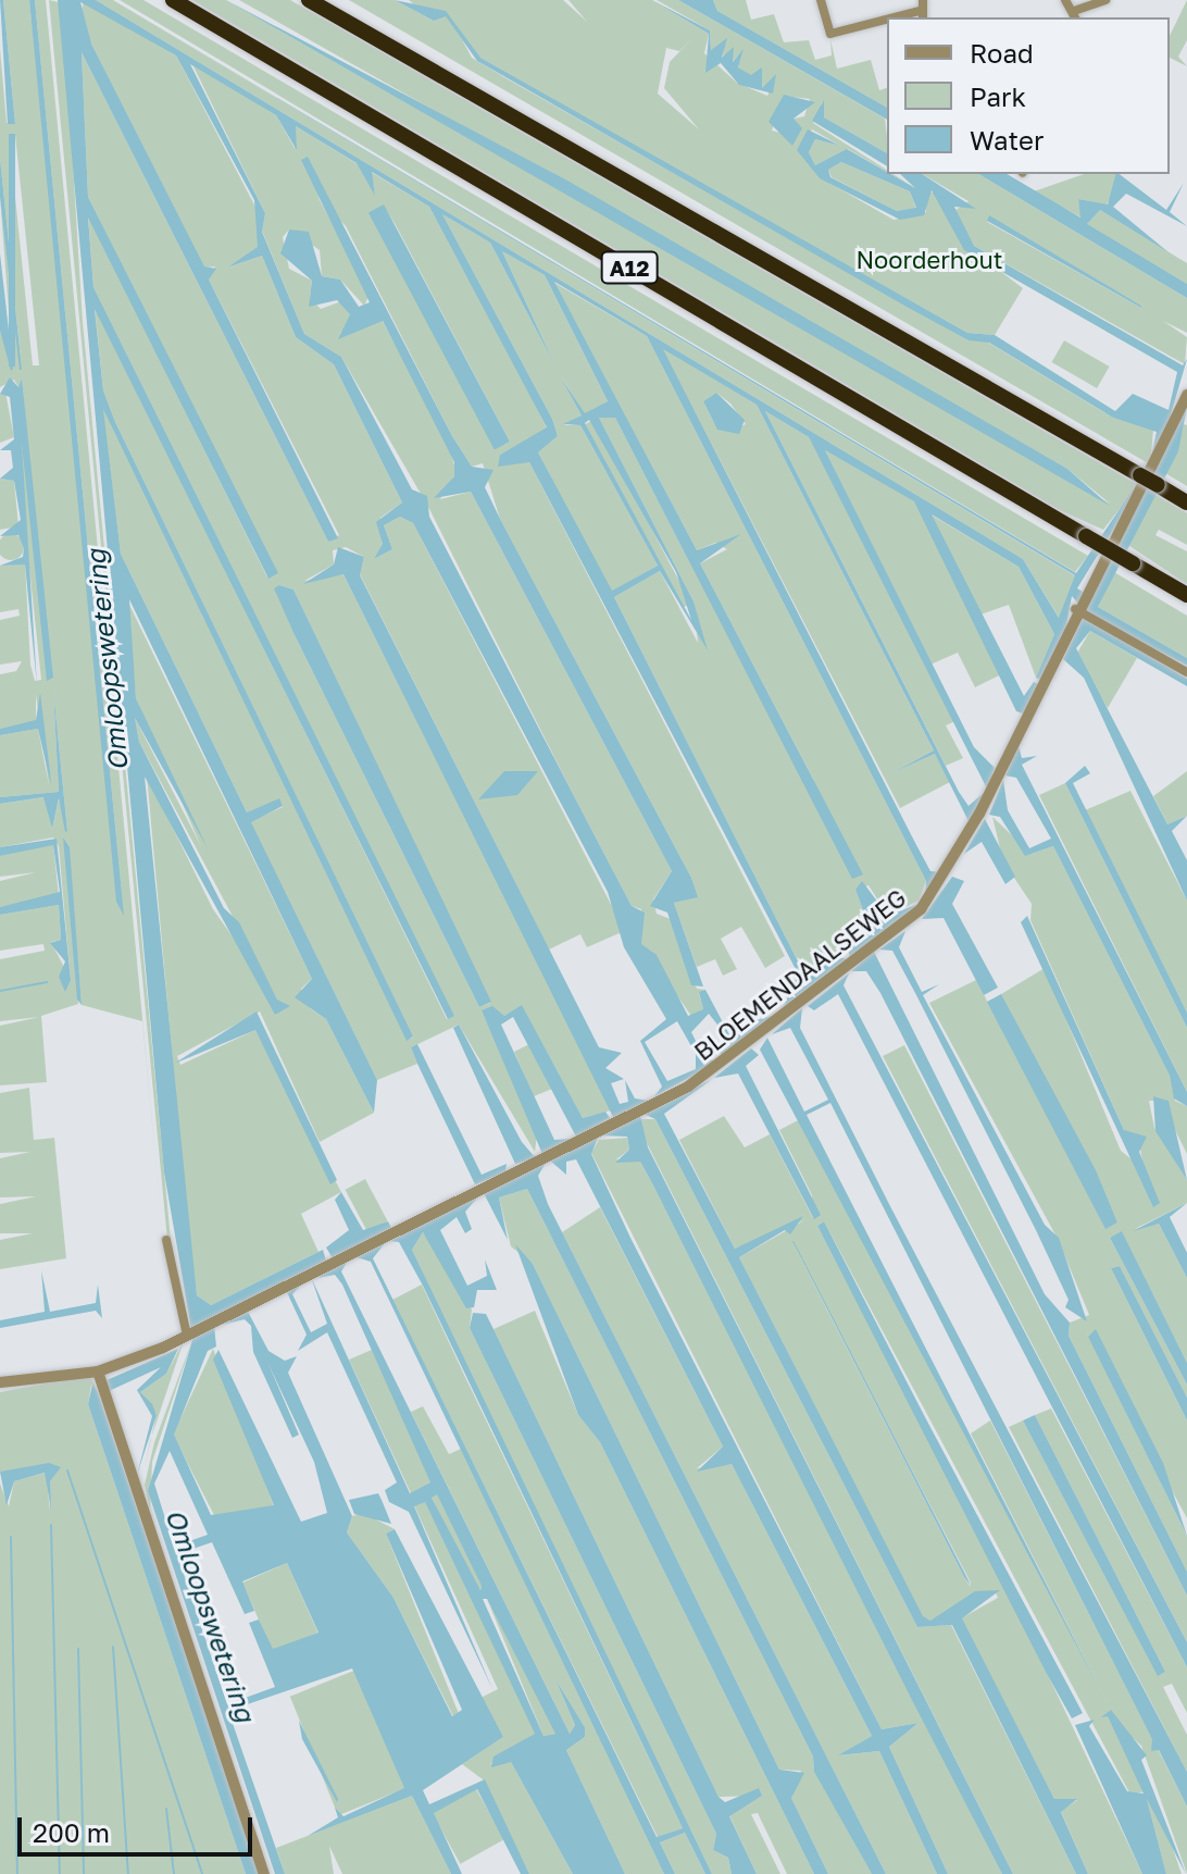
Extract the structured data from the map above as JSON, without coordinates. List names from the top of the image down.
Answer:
{
  "streets": {
    "highway": ["A12"],
    "street": ["BLOEMENDAALSEWEG"]
  },
  "water": ["Omloopswetering"],
  "parks": ["Noorderhout"],
  "legend": ["Road", "Park", "Water"],
  "scale_bar": "200 m"
}
